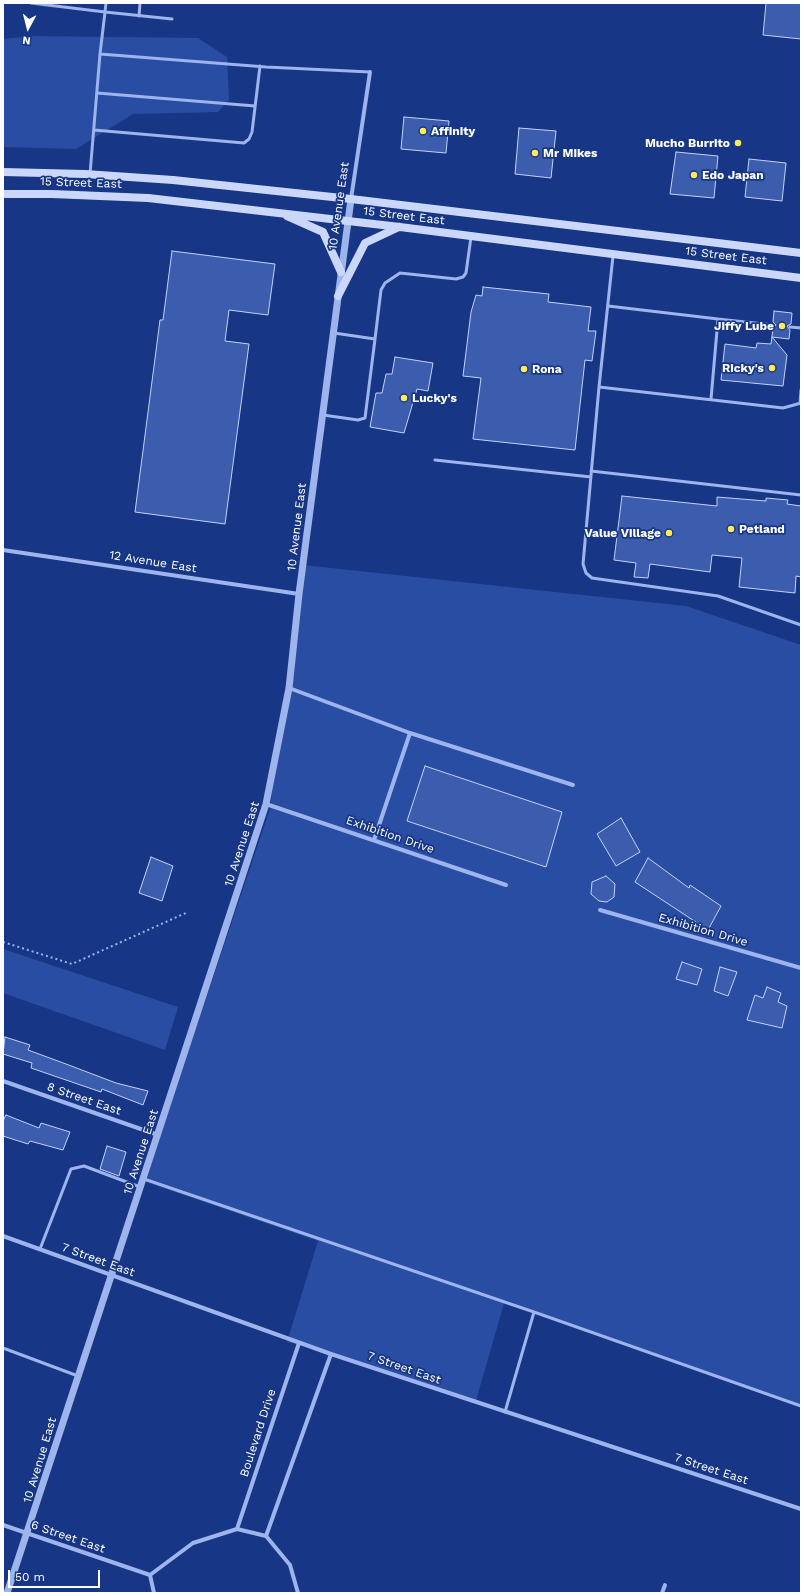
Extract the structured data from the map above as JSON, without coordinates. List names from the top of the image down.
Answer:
{
  "streets": {
    "main road": ["15 Street East"],
    "street": [
      "10 Avenue East",
      "12 Avenue East",
      "Exhibition Drive",
      "8 Street East",
      "7 Street East",
      "Boulevard Drive",
      "6 Street East"
    ]
  },
  "crossings": [
    ["15 Street East", "10 Avenue East"],
    ["10 Avenue East", "12 Avenue East"],
    ["10 Avenue East", "Exhibition Drive"],
    ["10 Avenue East", "8 Street East"],
    ["10 Avenue East", "7 Street East"],
    ["10 Avenue East", "6 Street East"],
    ["7 Street East", "Boulevard Drive"]
  ],
  "places": [
    "Affinity",
    "Mucho Burrito",
    "Mr Mikes",
    "Edo Japan",
    "Jiffy Lube",
    "Ricky's",
    "Rona",
    "Lucky's",
    "Petland",
    "Value Village"
  ],
  "scale_bar": "50 m",
  "north": "bottom"
}
